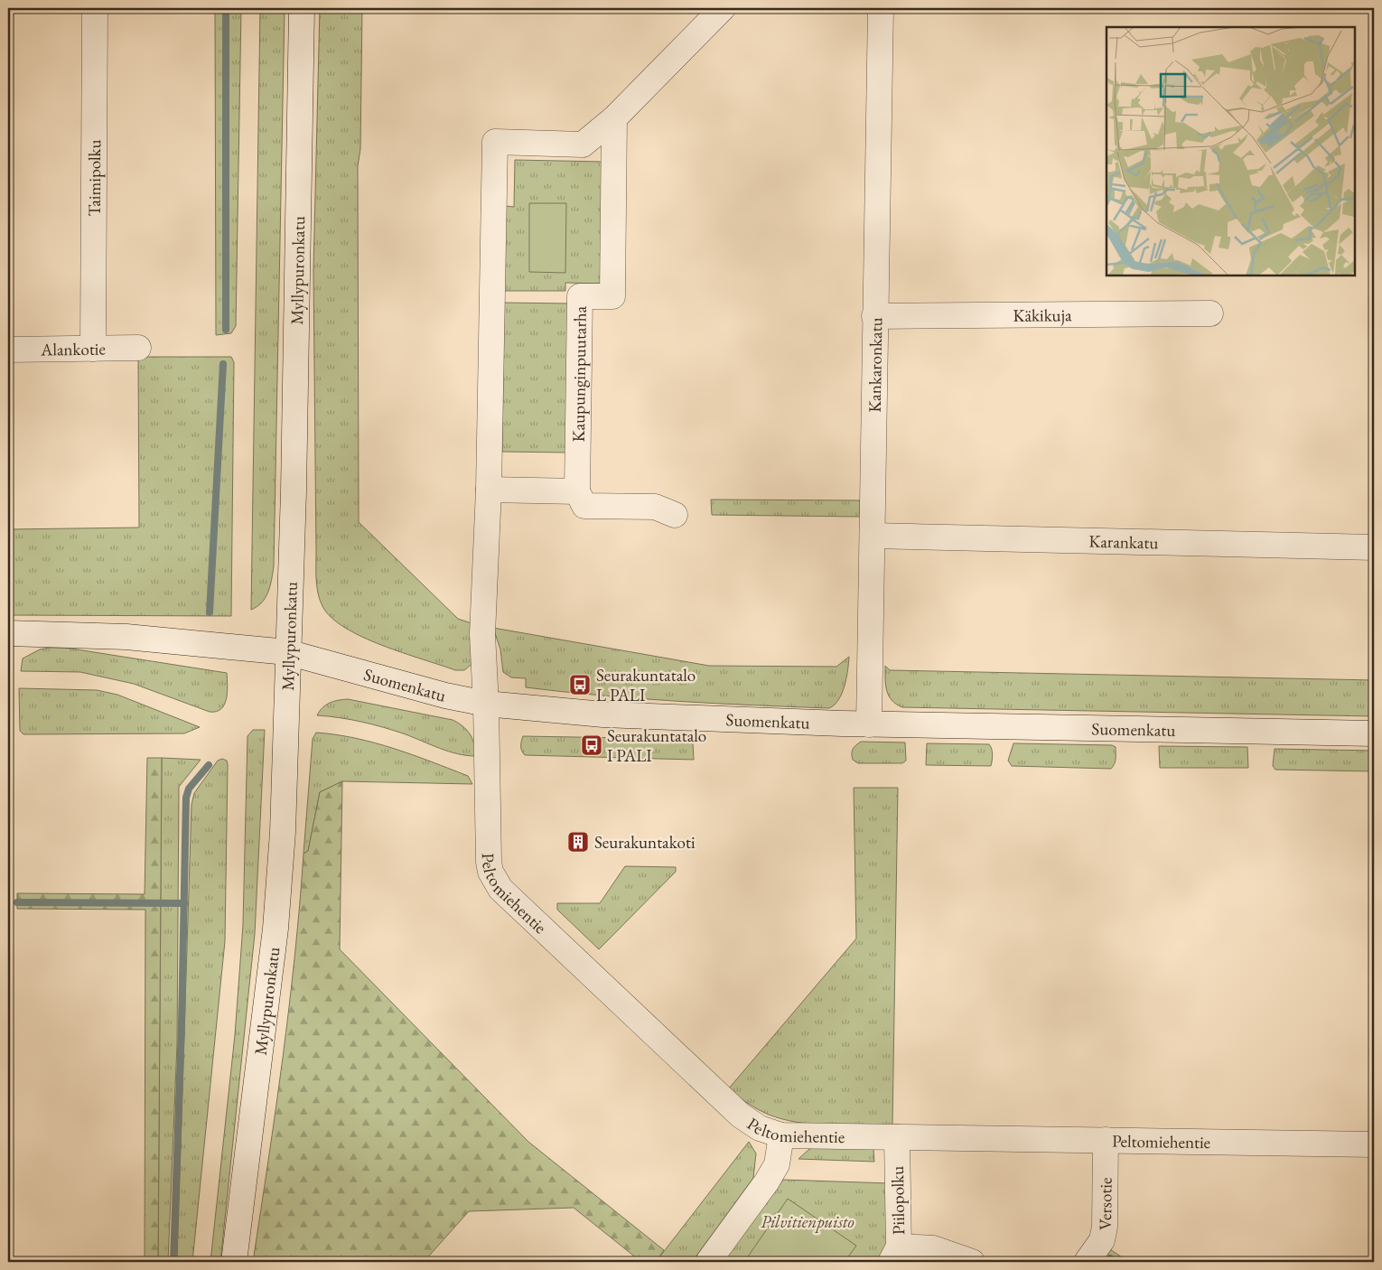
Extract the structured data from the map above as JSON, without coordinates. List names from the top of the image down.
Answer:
{
  "streets": {
    "street": [
      "Taimipolku",
      "Myllypuronkatu",
      "Käkikuja",
      "Alankotie",
      "Kankaronkatu",
      "Kaupunginpuutarha",
      "Karankatu",
      "Suomenkatu",
      "Peltomiehentie",
      "Piilopolku",
      "Versotie"
    ]
  },
  "crossings": [
    ["Taimipolku", "Alankotie"],
    ["Myllypuronkatu", "Suomenkatu"],
    ["Käkikuja", "Kankaronkatu"],
    ["Kankaronkatu", "Karankatu"],
    ["Kankaronkatu", "Suomenkatu"],
    ["Suomenkatu", "Peltomiehentie"],
    ["Peltomiehentie", "Piilopolku"],
    ["Peltomiehentie", "Versotie"]
  ],
  "parks": ["Pilvitienpuisto"],
  "places": {
    "bus stop": ["Seurakuntatalo L PALI", "Seurakuntatalo I PALI"],
    "building": ["Seurakuntakoti"]
  }
}
